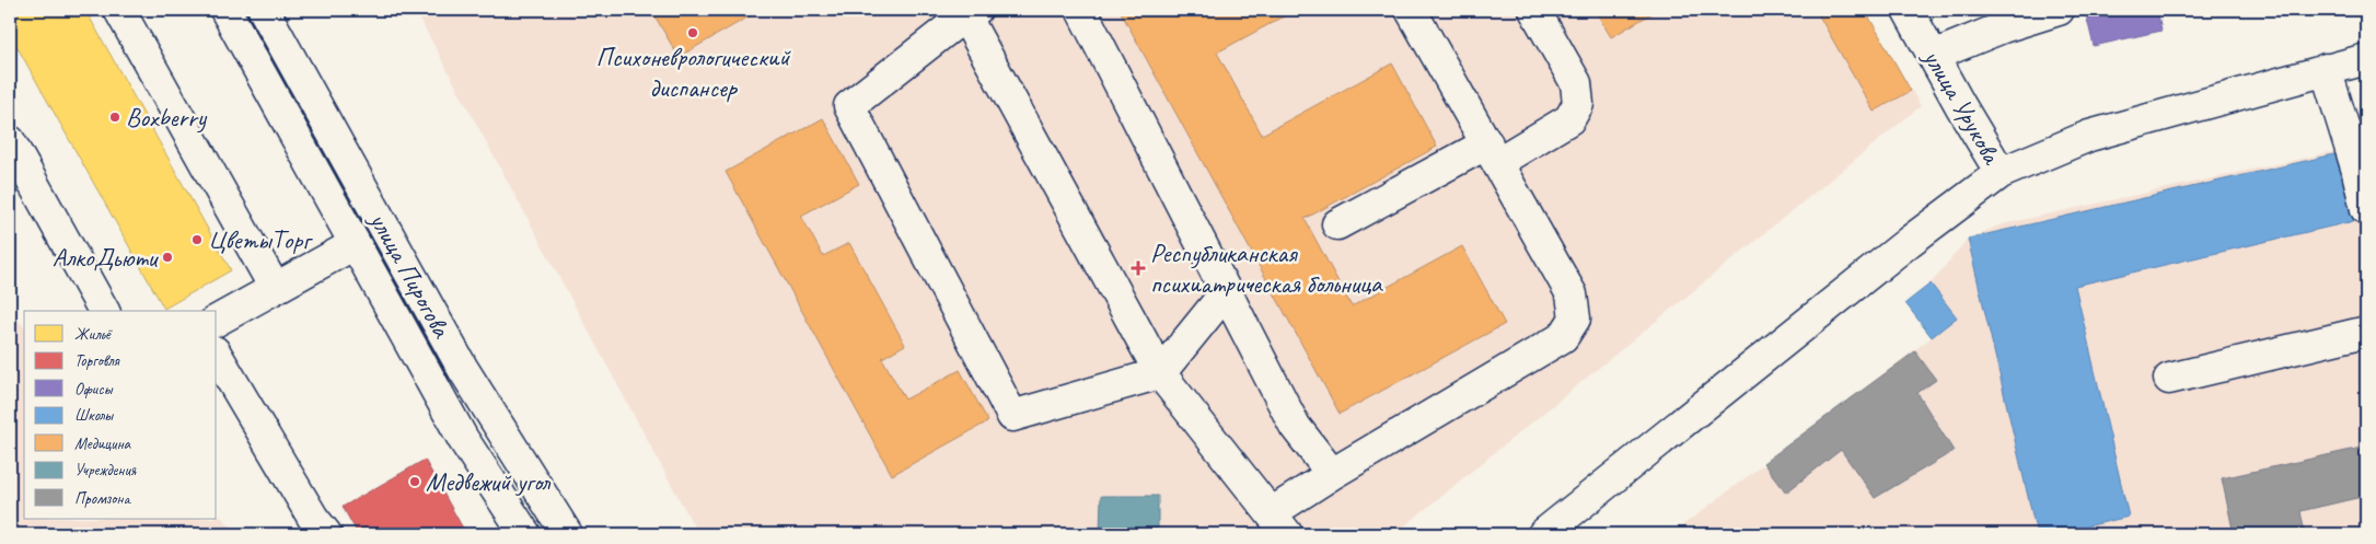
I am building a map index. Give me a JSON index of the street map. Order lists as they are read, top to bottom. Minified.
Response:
{"streets":{"main road":["улица Урукова","улица Пирогова"]},"places":{"other":["Психоневрологический диспансер","Boxberry","ЦветыТорг","АлкоДьюти","Медвежий угол"],"health":["Республиканская психиатрическая больница"]},"legend":["Жильё","Торговля","Офисы","Школы","Медицина","Учреждения","Промзона"]}
